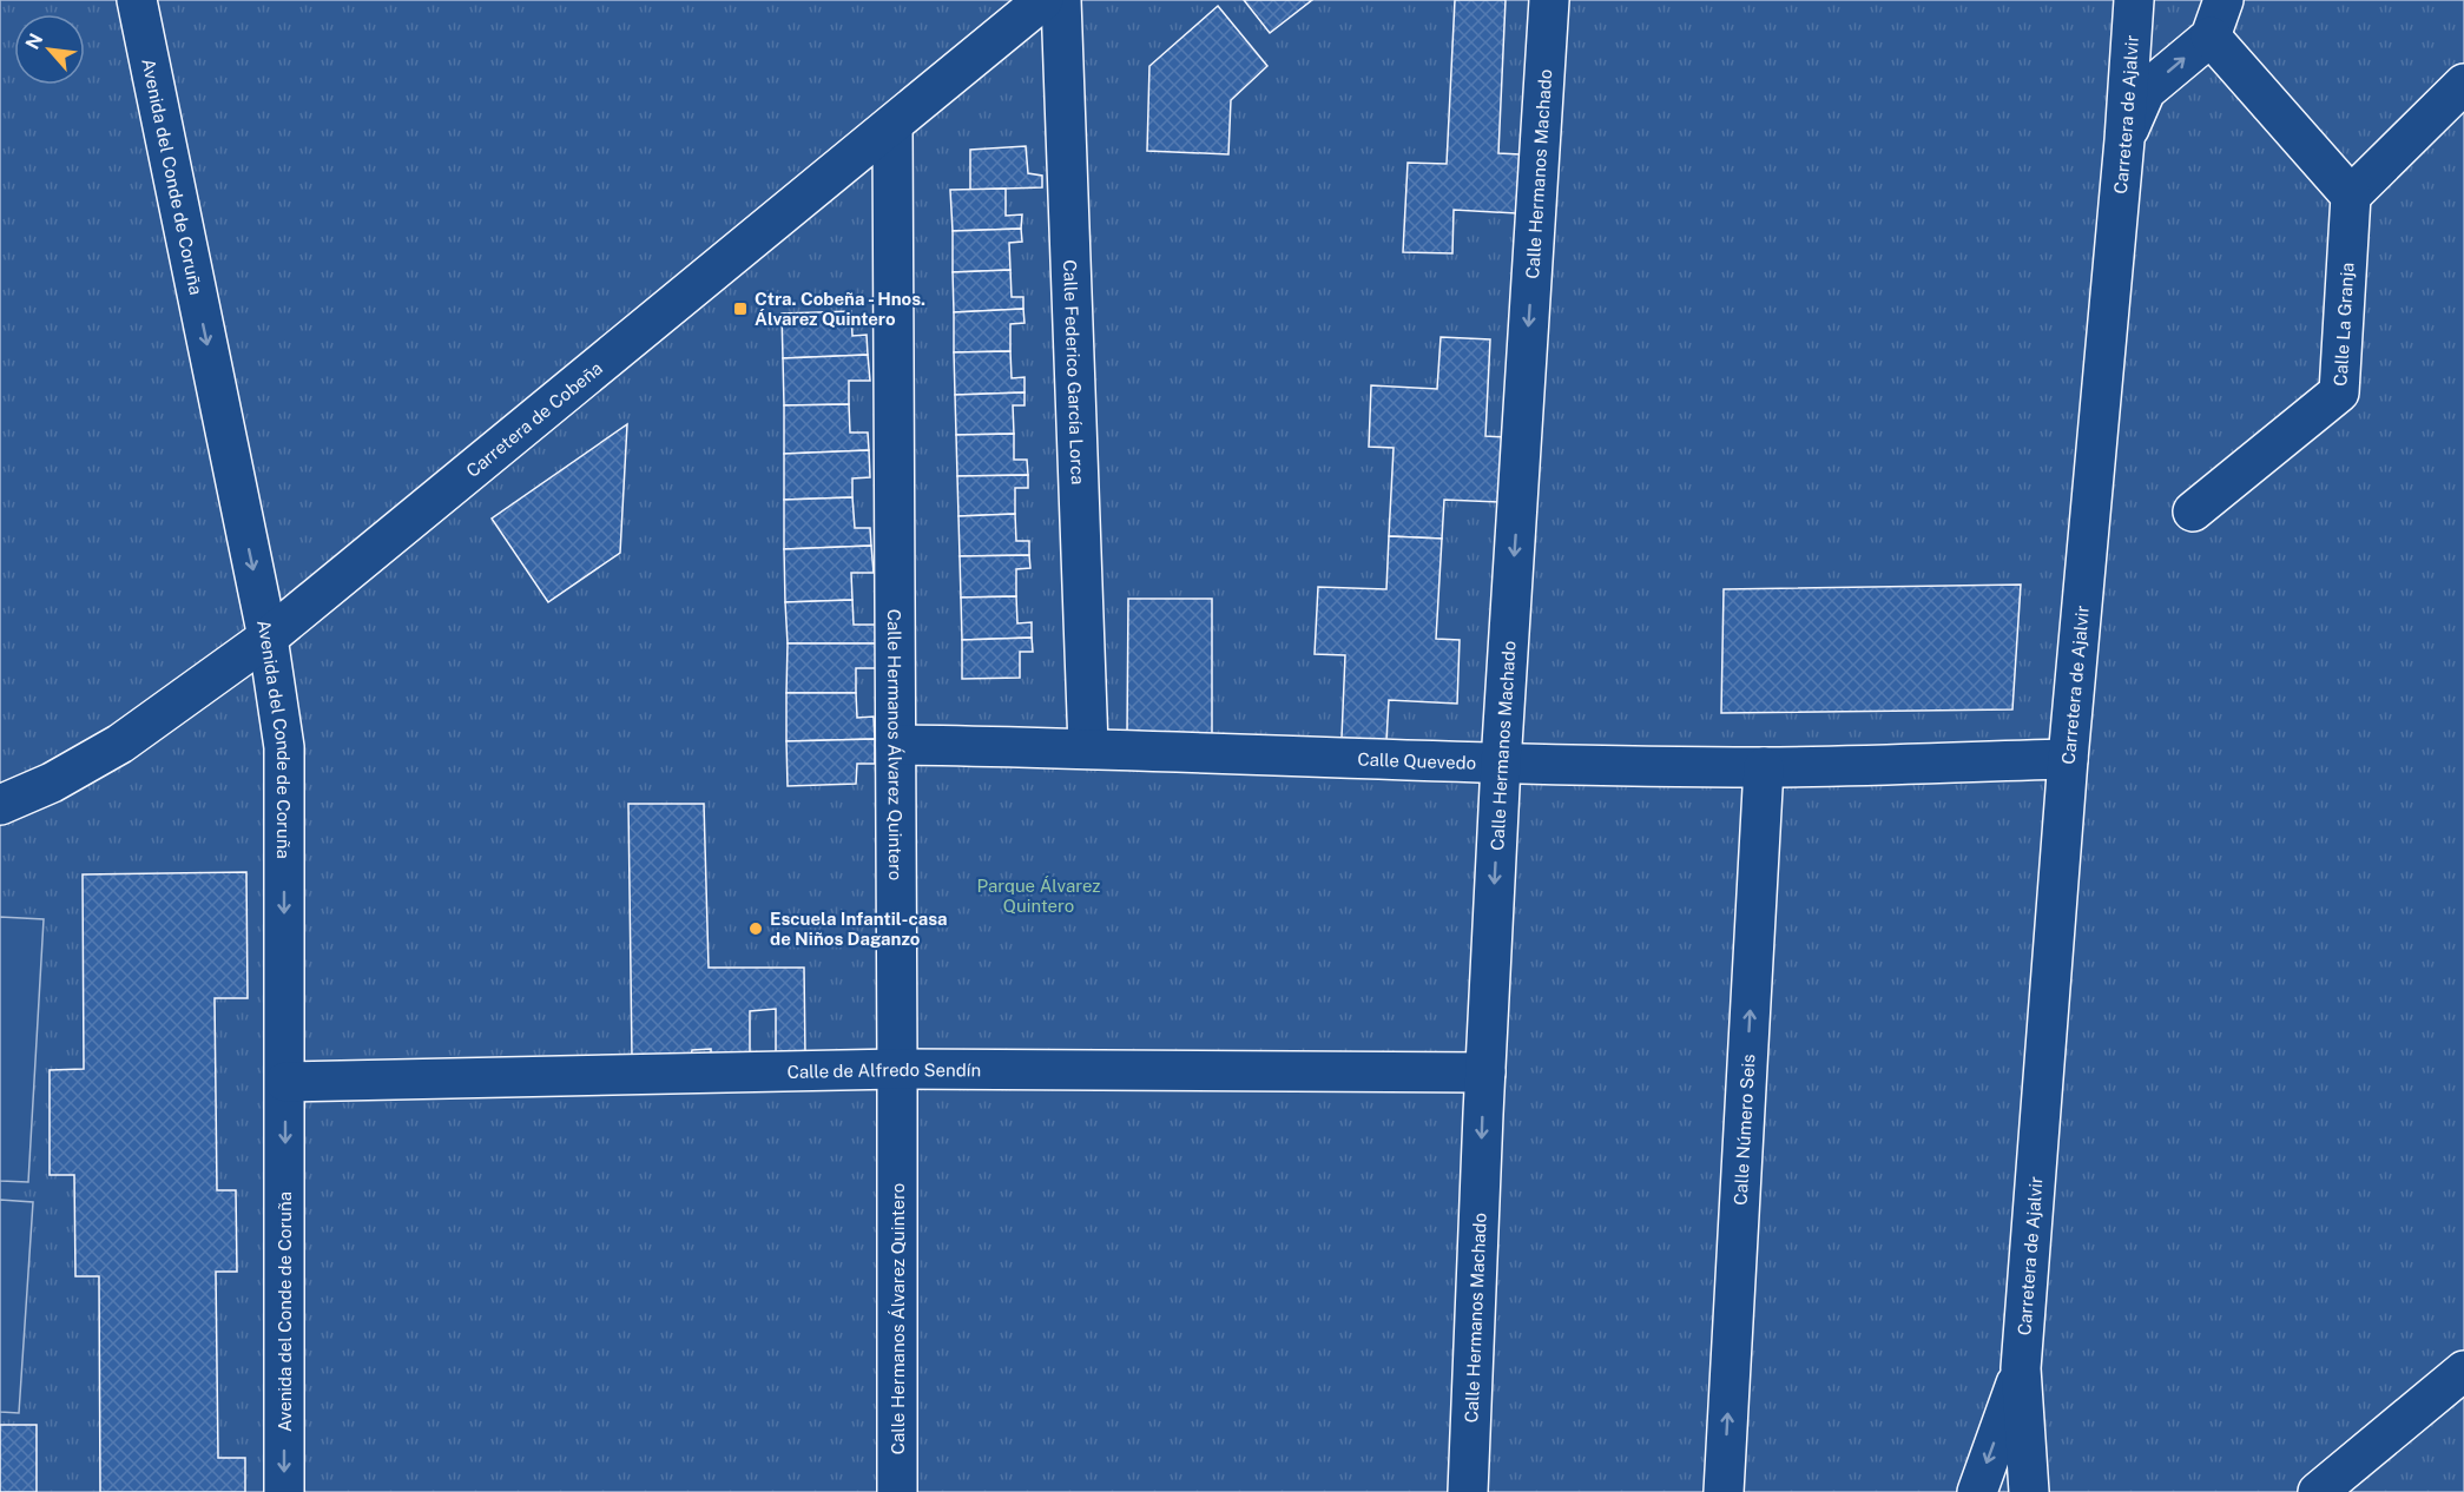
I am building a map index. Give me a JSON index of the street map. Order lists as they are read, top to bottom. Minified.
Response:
{"streets":{"street":["Carretera de Ajalvir","Calle Hermanos Machado","Avenida del Conde de Coruña","Calle La Granja","Calle Federico García Lorca","Carretera de Cobeña","Calle Hermanos Álvarez Quintero","Calle Quevedo","Calle de Alfredo Sendín","Calle Número Seis"]},"crossings":[["Carretera de Ajalvir","Calle Quevedo"],["Calle Hermanos Machado","Calle Quevedo"],["Calle Hermanos Machado","Calle de Alfredo Sendín"],["Avenida del Conde de Coruña","Carretera de Cobeña"],["Avenida del Conde de Coruña","Calle de Alfredo Sendín"],["Calle Federico García Lorca","Calle Quevedo"],["Carretera de Cobeña","Calle Hermanos Álvarez Quintero"],["Calle Hermanos Álvarez Quintero","Calle Quevedo"],["Calle Hermanos Álvarez Quintero","Calle de Alfredo Sendín"],["Calle Quevedo","Calle Número Seis"]],"one_way":["Calle Hermanos Machado","Avenida del Conde de Coruña","Calle Número Seis"],"parks":["Parque Álvarez Quintero"],"places":{"transit":["Ctra. Cobeña - Hnos. Álvarez Quintero"],"other":["Escuela Infantil-casa de Niños Daganzo"]},"north":"top left"}
